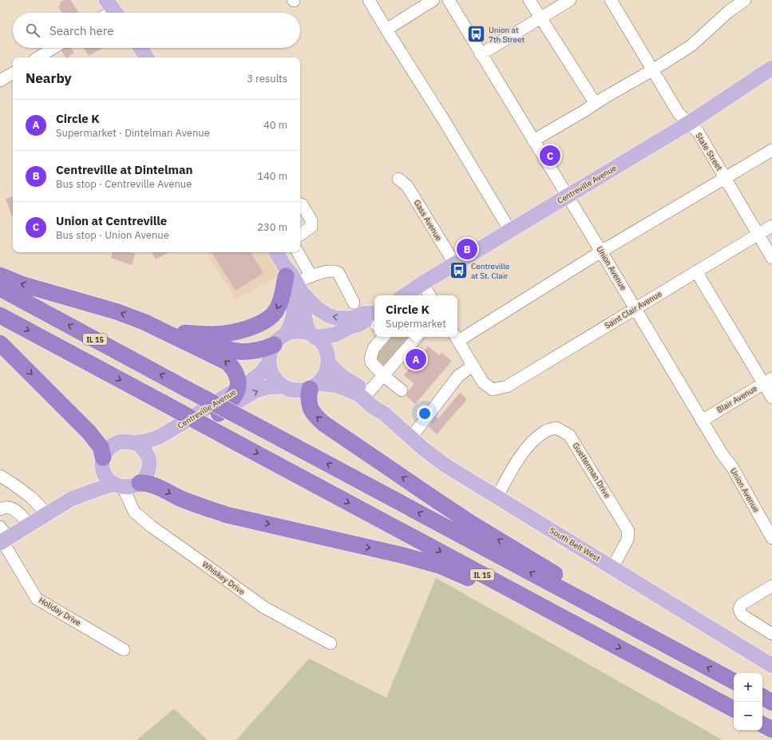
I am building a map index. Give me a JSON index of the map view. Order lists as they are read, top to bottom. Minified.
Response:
{"streets":{"highway":["IL 15"],"main road":["Centreville Avenue","South Belt West"],"street":["State Street","Gass Avenue","Union Avenue","Saint Clair Avenue","Blair Avenue","Guetterman Drive","Whiskey Drive","Holiday Drive"]},"crossings":[["State Street","Centreville Avenue"],["State Street","Saint Clair Avenue"],["Centreville Avenue","Gass Avenue"],["Centreville Avenue","Union Avenue"],["Centreville Avenue","South Belt West"],["Centreville Avenue","Whiskey Drive"],["Centreville Avenue","Holiday Drive"],["Union Avenue","Saint Clair Avenue"],["Union Avenue","Blair Avenue"],["Guetterman Drive","South Belt West"]],"places":{"bus stop":["Union at 7th Street","Centreville at St. Clair"]},"page":{"search":"Search here","heading":["Nearby","3 results"],"list":[{"mark":"A","name":"Circle K","note":"Supermarket · Dintelman Avenue","value":"40 m"},{"mark":"B","name":"Centreville at Dintelman","note":"Bus stop · Centreville Avenue","value":"140 m"},{"mark":"C","name":"Union at Centreville","note":"Bus stop · Union Avenue","value":"230 m"}],"pins":["C","B","A"],"popup":["Circle K","Supermarket"],"map_buttons":["+","−"]}}
